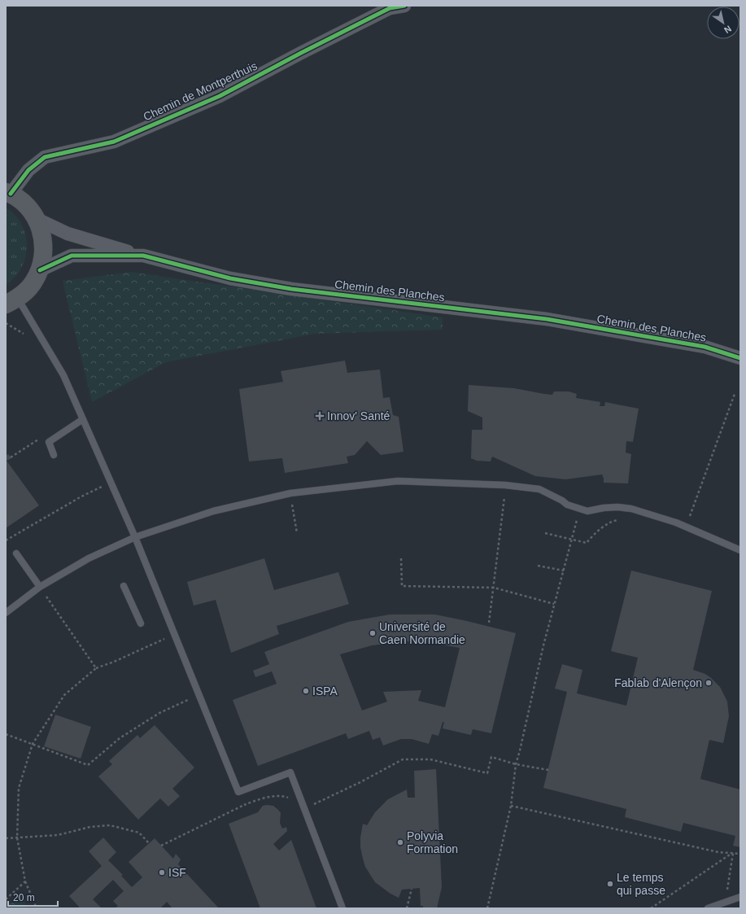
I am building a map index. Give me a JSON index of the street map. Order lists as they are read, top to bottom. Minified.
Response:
{"streets":{"street":["Chemin de Montperthuis","Chemin des Planches"]},"places":{"health":["Innov' Santé"],"other":["Université de Caen Normandie","Fablab d'Alençon","ISPA","Polyvia Formation","ISF","Le temps qui passe"]},"scale_bar":"20 m","north":"bottom right"}
